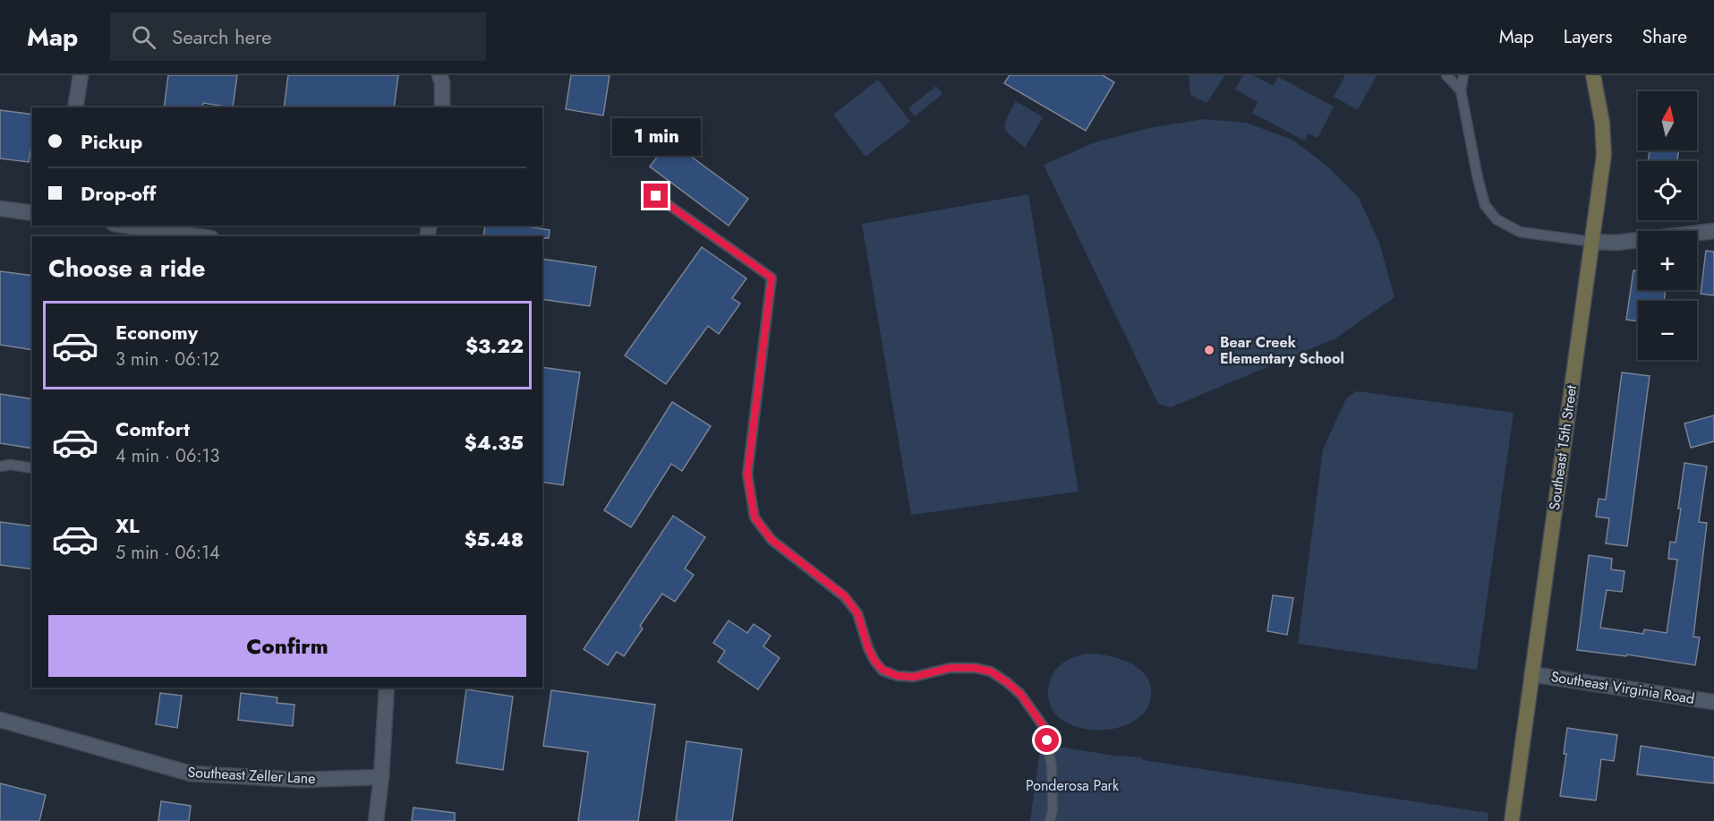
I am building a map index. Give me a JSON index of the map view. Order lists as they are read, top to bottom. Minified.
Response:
{"streets":{"main road":["Southeast 15th Street"],"street":["Southeast Virginia Road","Southeast Zeller Lane"]},"crossings":[["Southeast 15th Street","Southeast Virginia Road"]],"parks":["Ponderosa Park"],"places":["Bear Creek Elementary School"],"north":"top","page":{"header":"Map","search":"Search here","nav":["Map","Layers","Share"],"map_buttons":["+","−"],"banner":["Pickup","Drop-off"],"bubble":"1 min","heading":"Choose a ride","list":[{"name":"Economy","note":"3 min · 06:12","value":"$3.22"},{"name":"Comfort","note":"4 min · 06:13","value":"$4.35"},{"name":"XL","note":"5 min · 06:14","value":"$5.48"}],"buttons":"Confirm"}}
